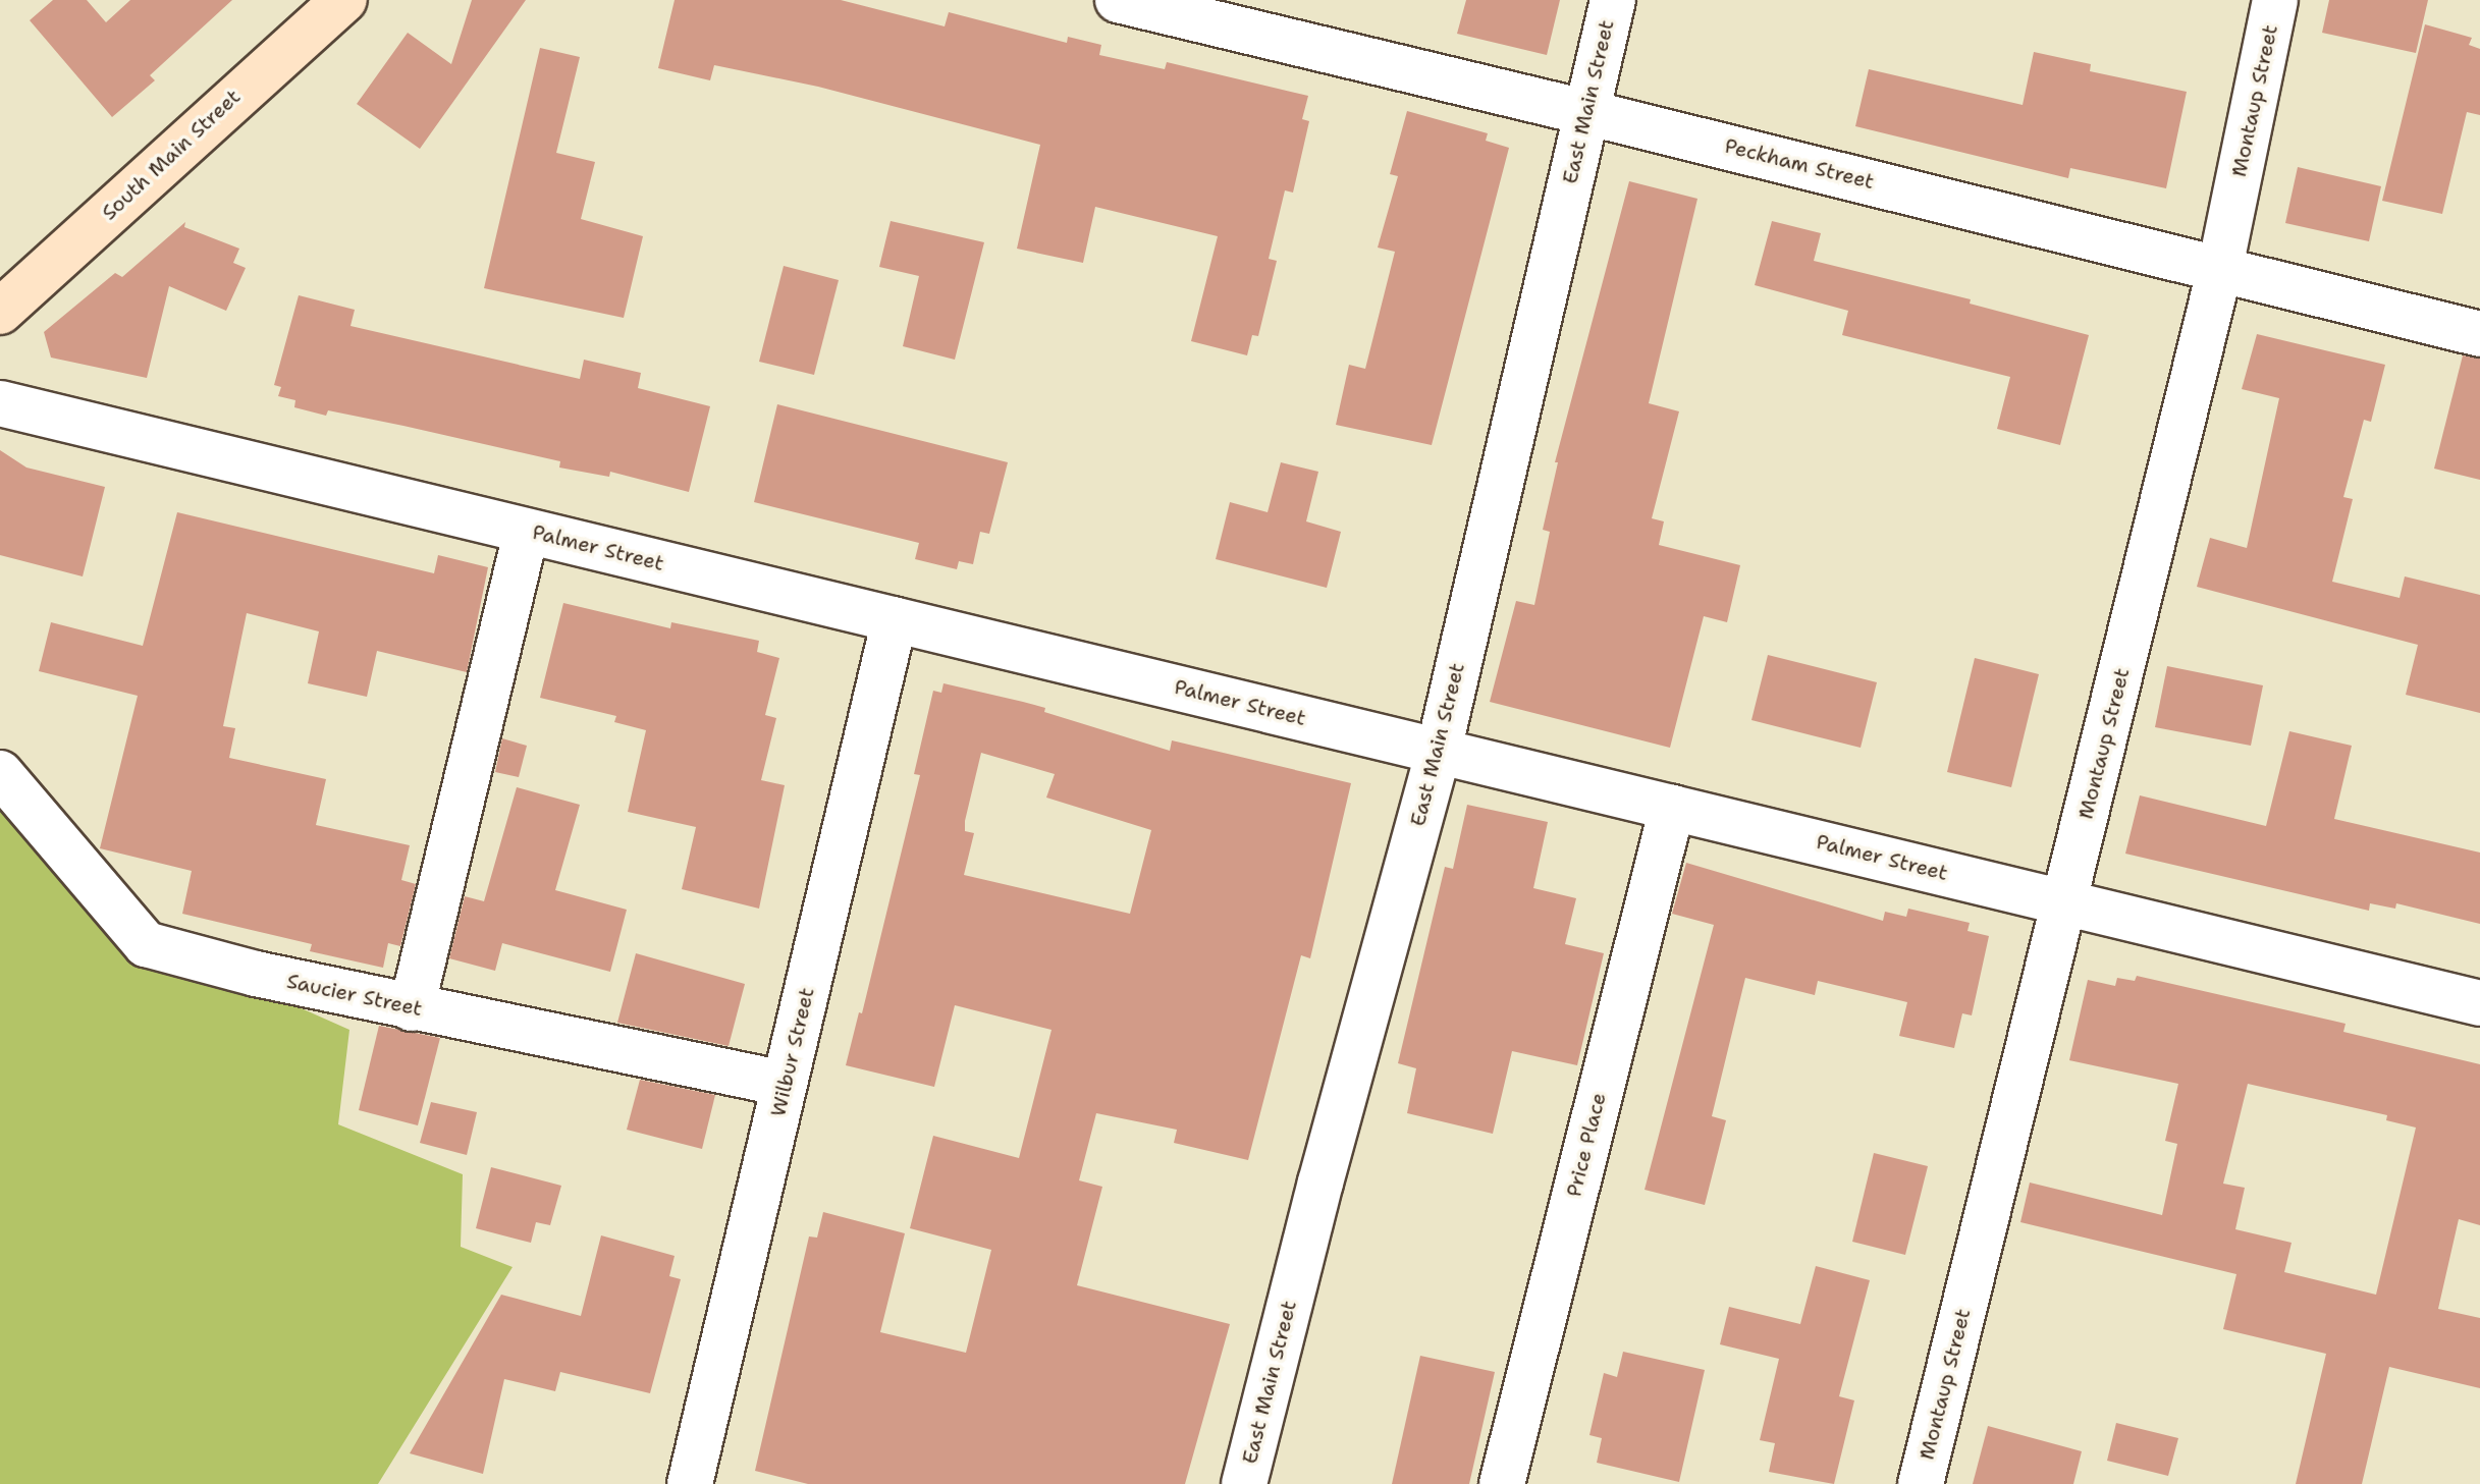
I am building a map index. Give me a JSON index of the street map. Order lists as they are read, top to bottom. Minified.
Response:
{"streets":{"main road":["South Main Street"],"street":["Montaup Street","East Main Street","Peckham Street","Palmer Street","Saucier Street","Wilbur Street","Price Place"]},"crossings":[["Montaup Street","Peckham Street"],["Montaup Street","Palmer Street"],["East Main Street","Peckham Street"],["East Main Street","Palmer Street"],["Palmer Street","Wilbur Street"],["Palmer Street","Price Place"],["Saucier Street","Wilbur Street"]]}
